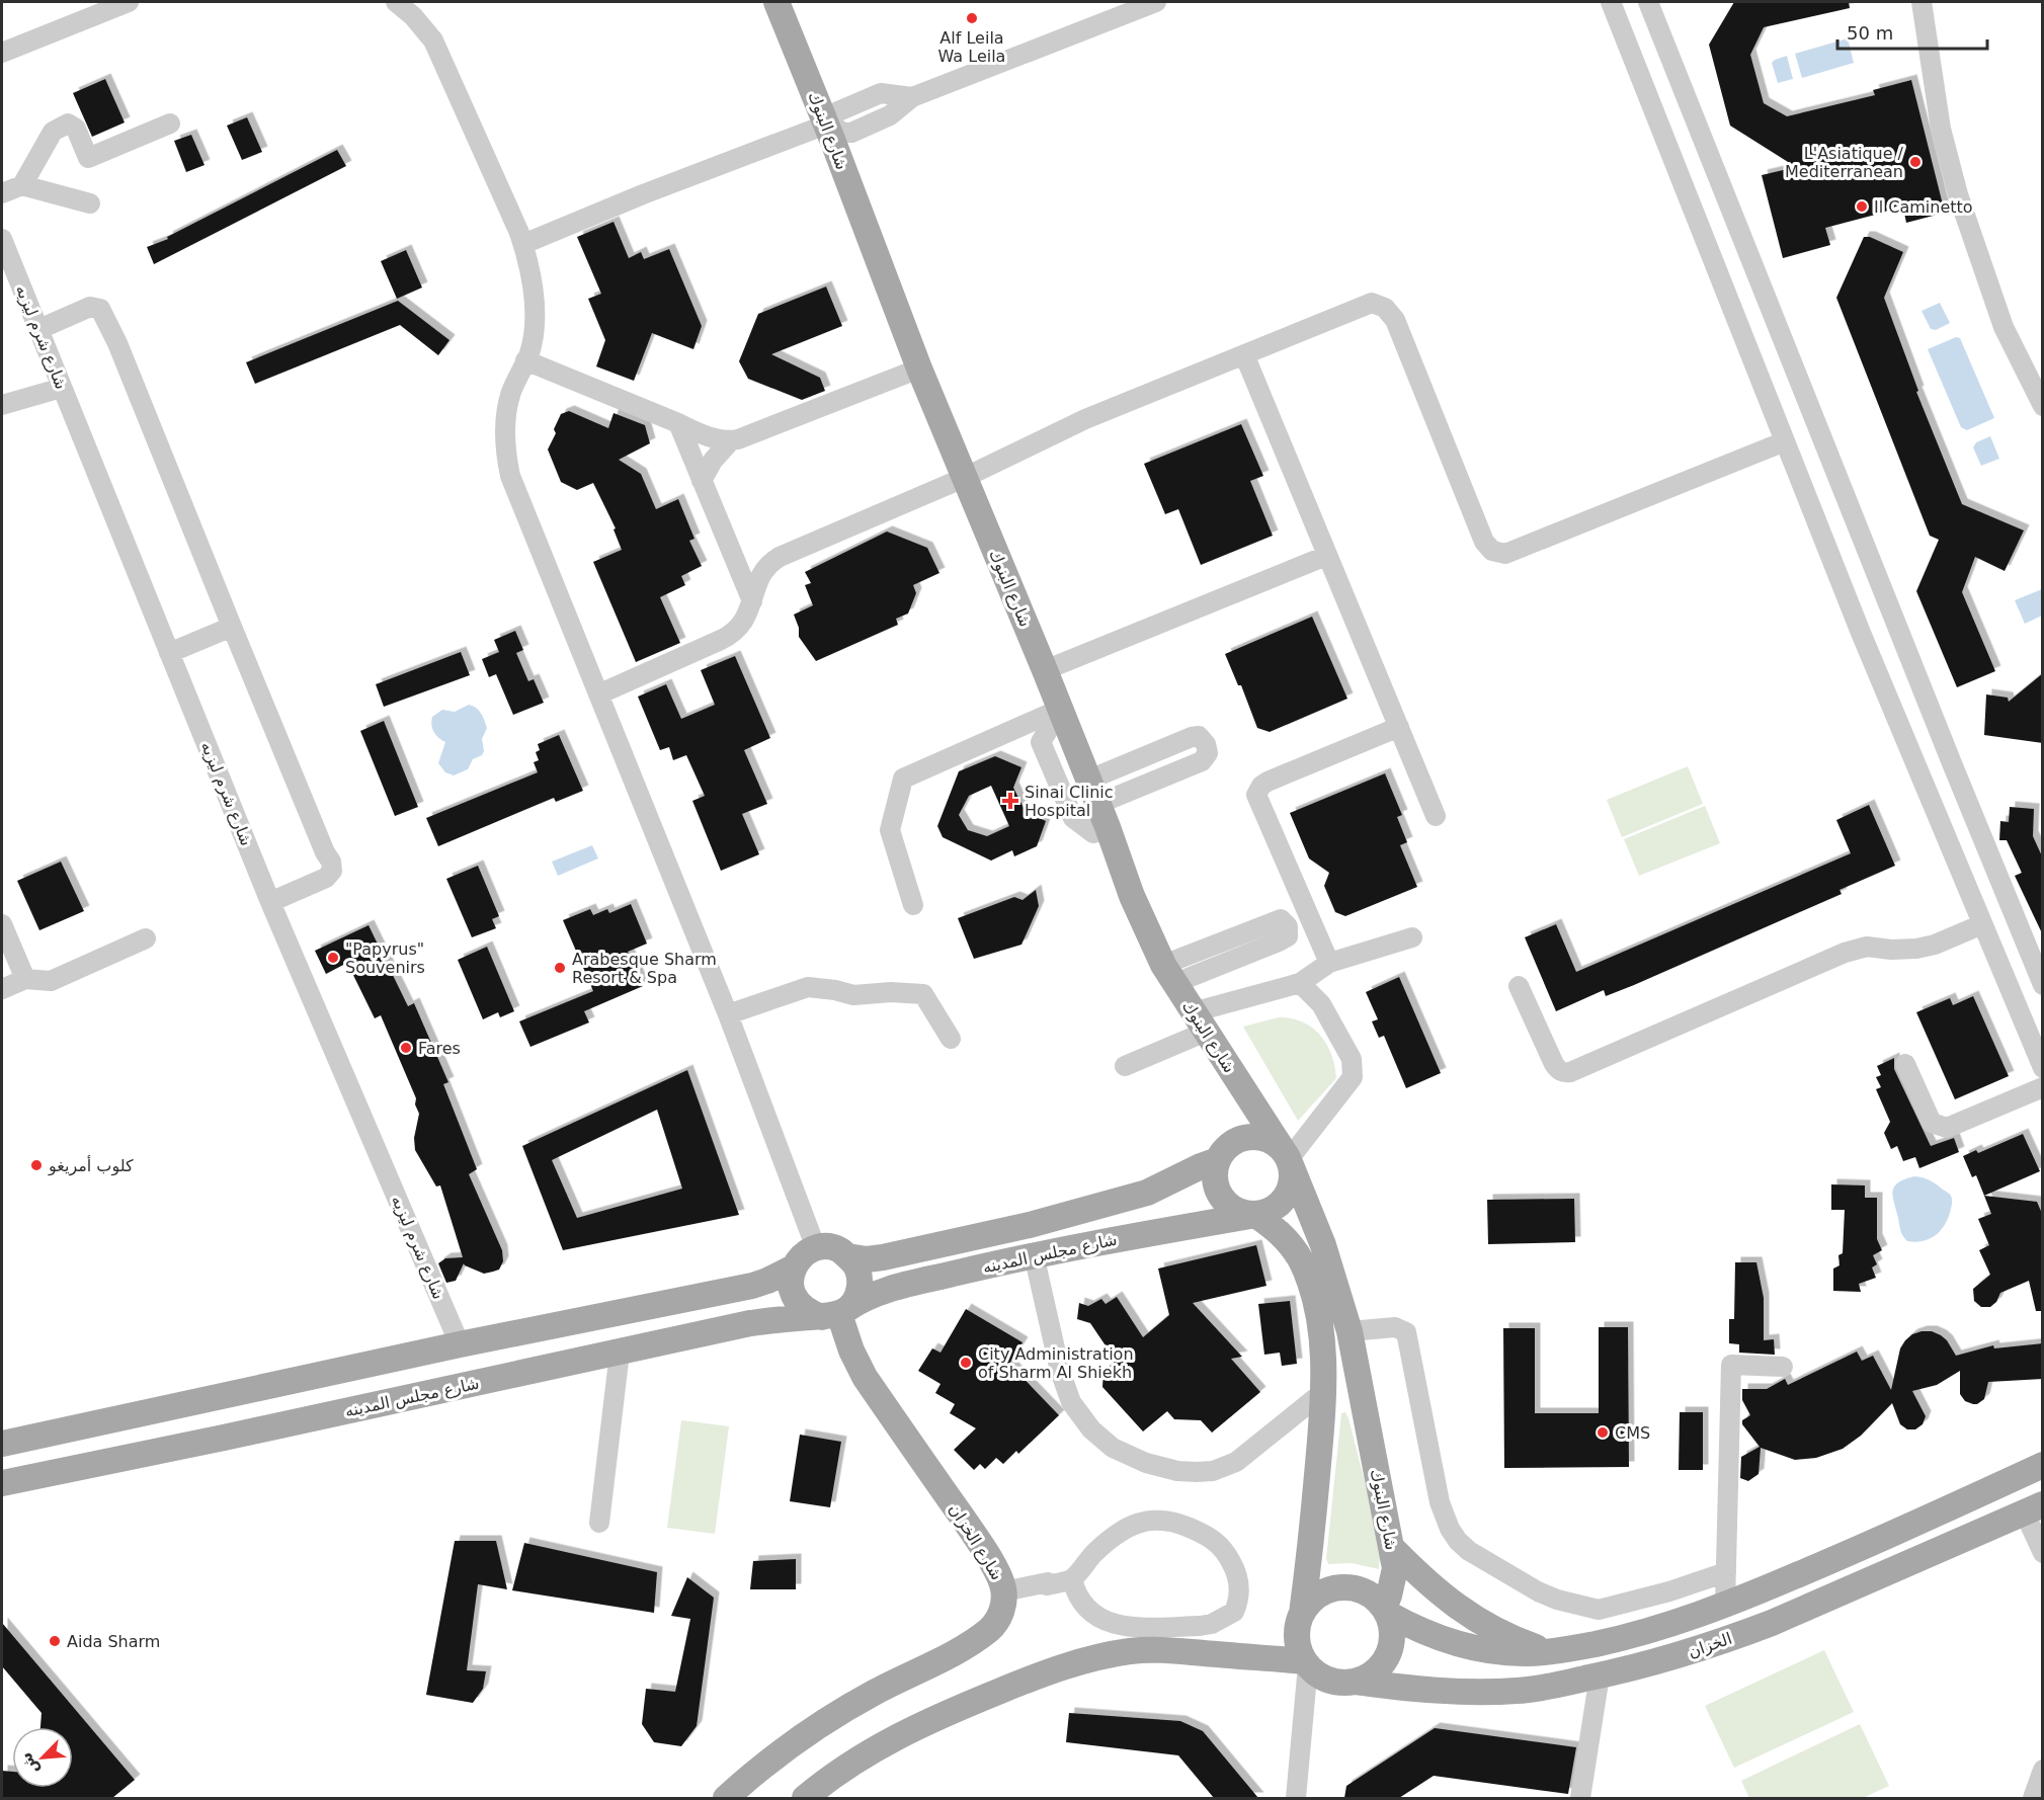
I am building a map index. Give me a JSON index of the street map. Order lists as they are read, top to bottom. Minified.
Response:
{"streets":{"main road":["شارع البنوك","شارع مجلس المدينه","شارع الخزان","الخزان"],"street":["شارع شرم ليزيه"]},"crossings":[["شارع البنوك","شارع مجلس المدينه"],["شارع البنوك","الخزان"],["شارع مجلس المدينه","شارع الخزان"]],"places":{"other":["Alf Leila Wa Leila","L'Asiatique / Mediterranean","Il Caminetto","\"Papyrus\" Souvenirs","Arabesque Sharm Resort & Spa","Fares","كلوب أمريغو","City Administration of Sharm Al Shiekh","CMS","Aida Sharm"],"health":["Sinai Clinic Hospital"]},"scale_bar":"50 m","north":"bottom left"}
